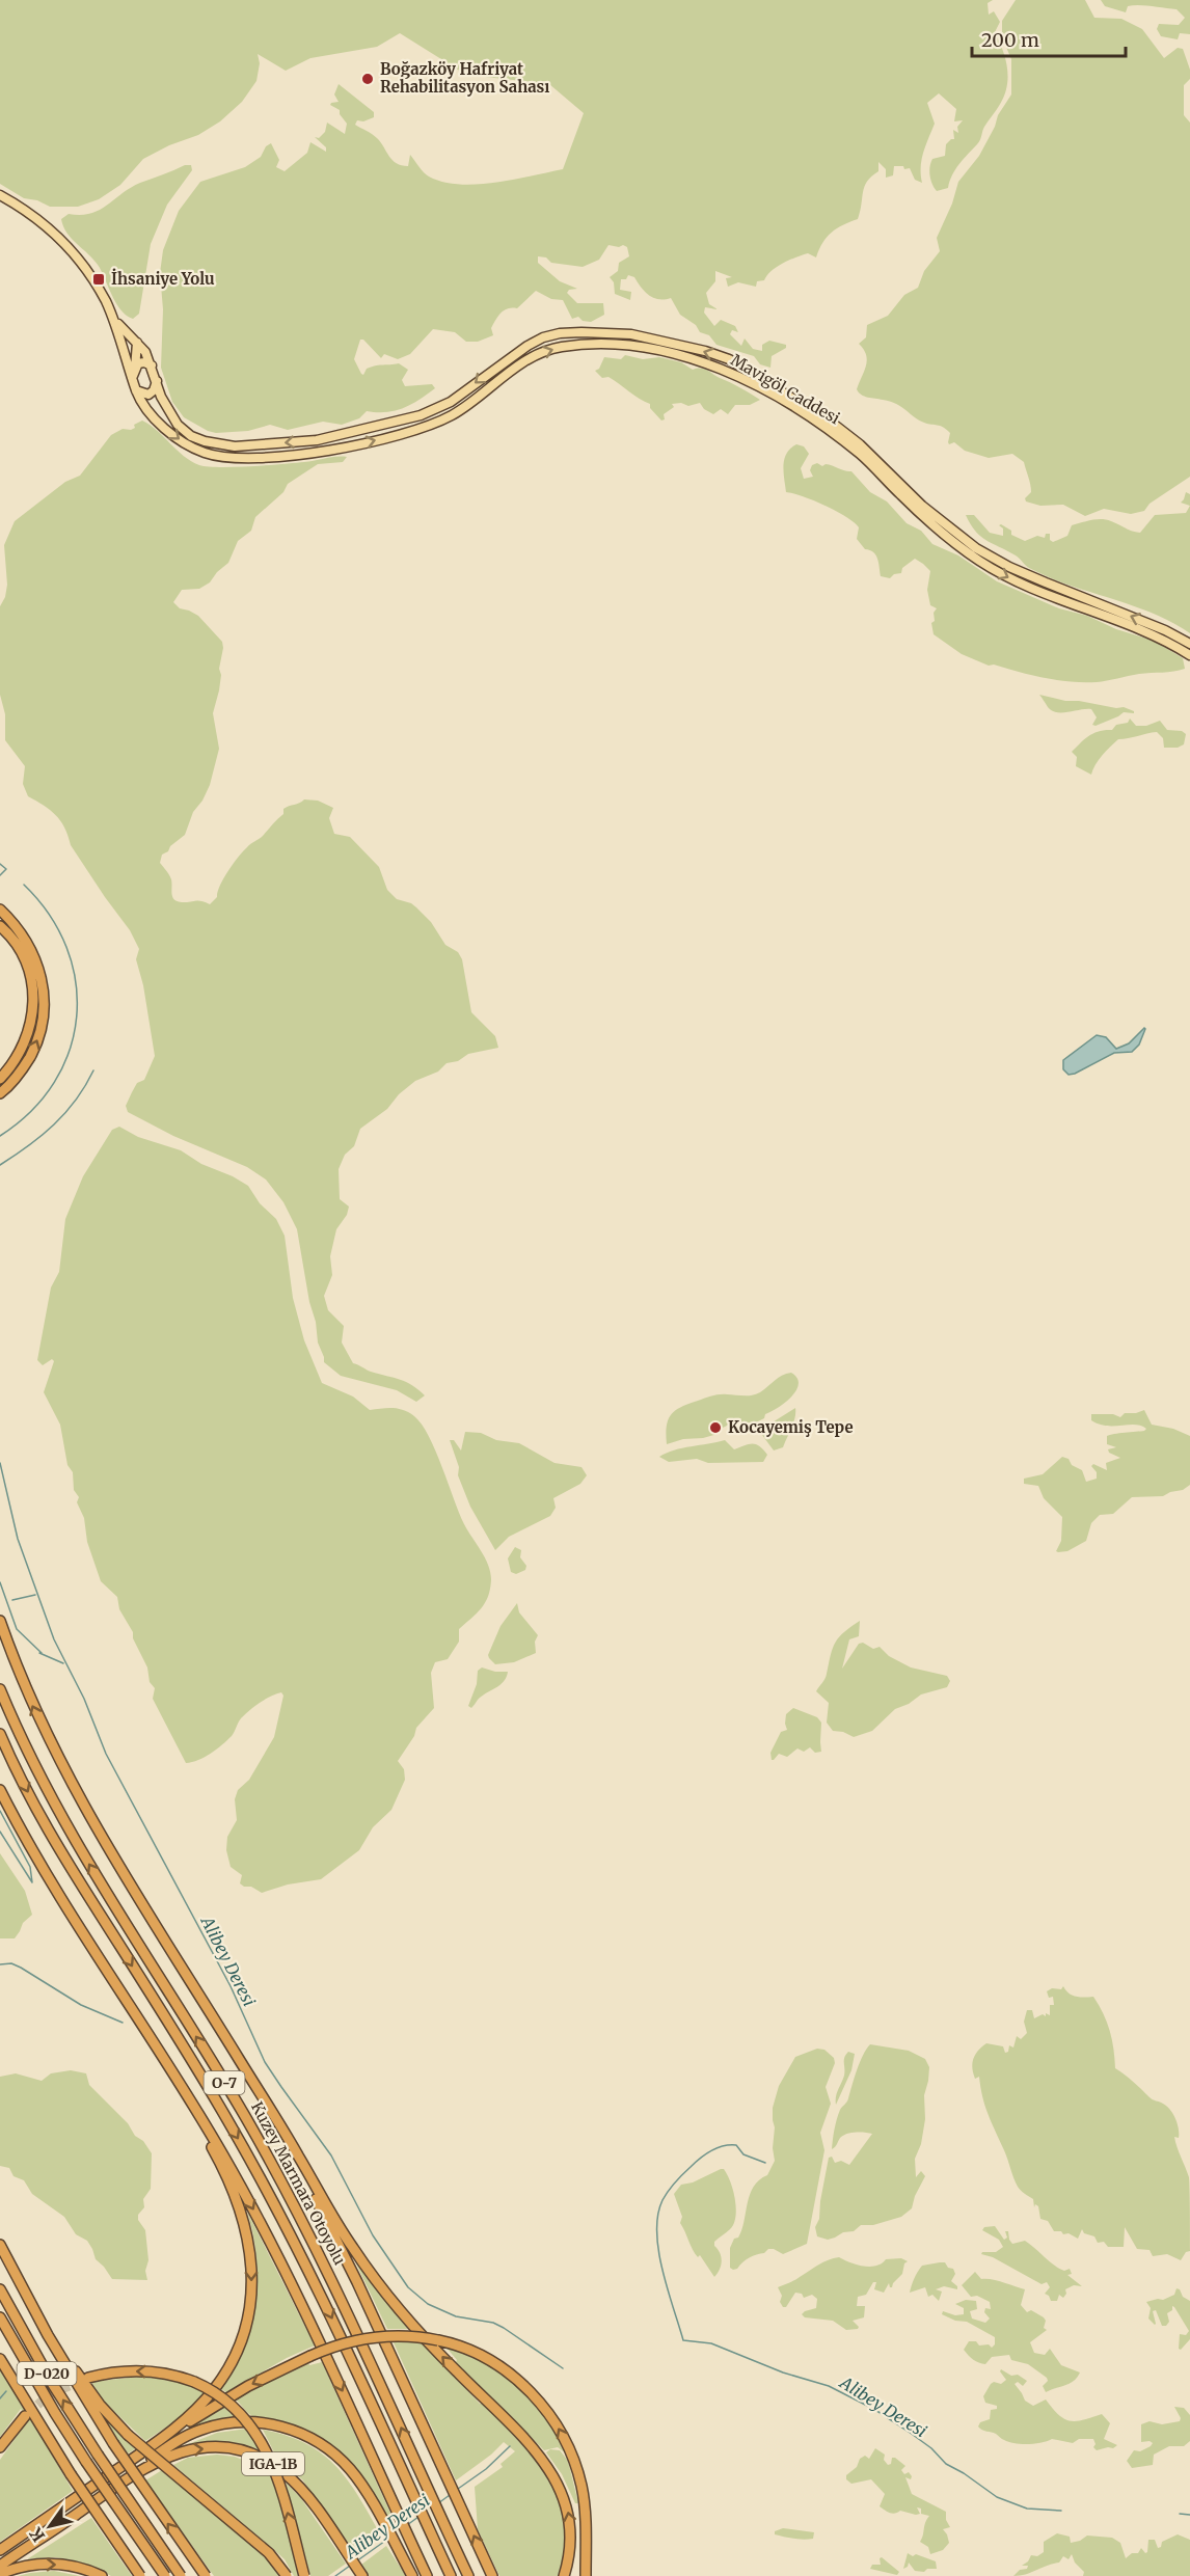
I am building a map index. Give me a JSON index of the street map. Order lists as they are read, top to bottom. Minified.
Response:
{"streets":{"highway":["O-7","Kuzey Marmara Otoyolu","D-020","IGA-1B"],"main road":["Mavigöl Caddesi"]},"water":["Alibey Deresi"],"places":{"other":["Boğazköy Hafriyat Rehabilitasyon Sahası","Kocayemiş Tepe"],"transit":["İhsaniye Yolu"]},"scale_bar":"200 m","north":"bottom left"}
